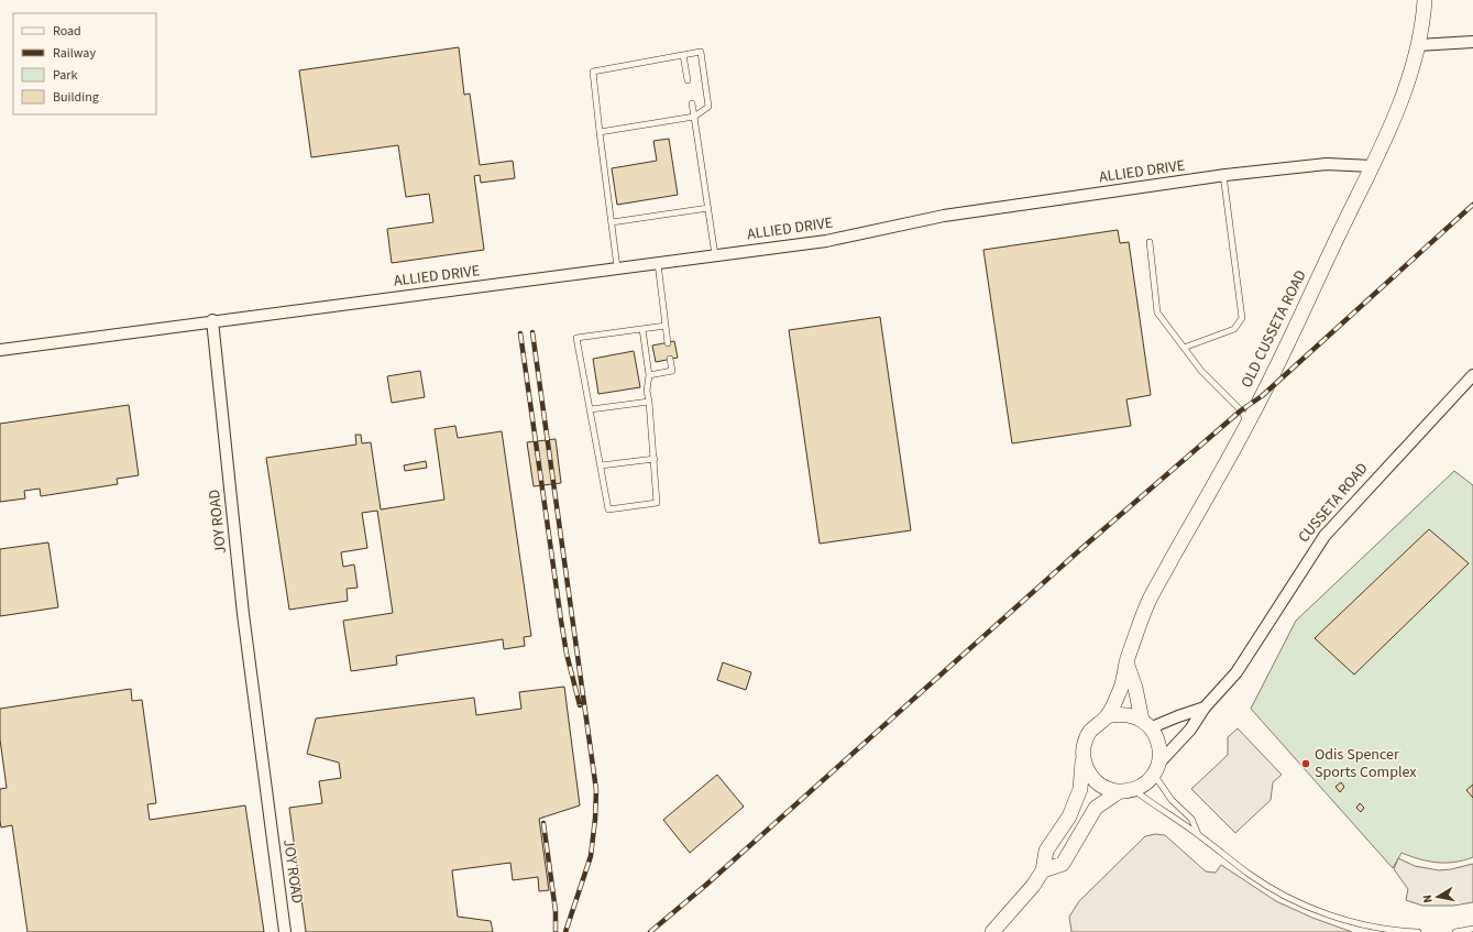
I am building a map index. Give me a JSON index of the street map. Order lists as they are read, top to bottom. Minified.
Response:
{"streets":{"street":["ALLIED DRIVE","OLD CUSSETA ROAD","CUSSETA ROAD","JOY ROAD"]},"crossings":[["ALLIED DRIVE","OLD CUSSETA ROAD"],["ALLIED DRIVE","JOY ROAD"],["OLD CUSSETA ROAD","CUSSETA ROAD"]],"places":["Odis Spencer Sports Complex"],"legend":["Road","Railway","Park","Building"],"north":"left"}
